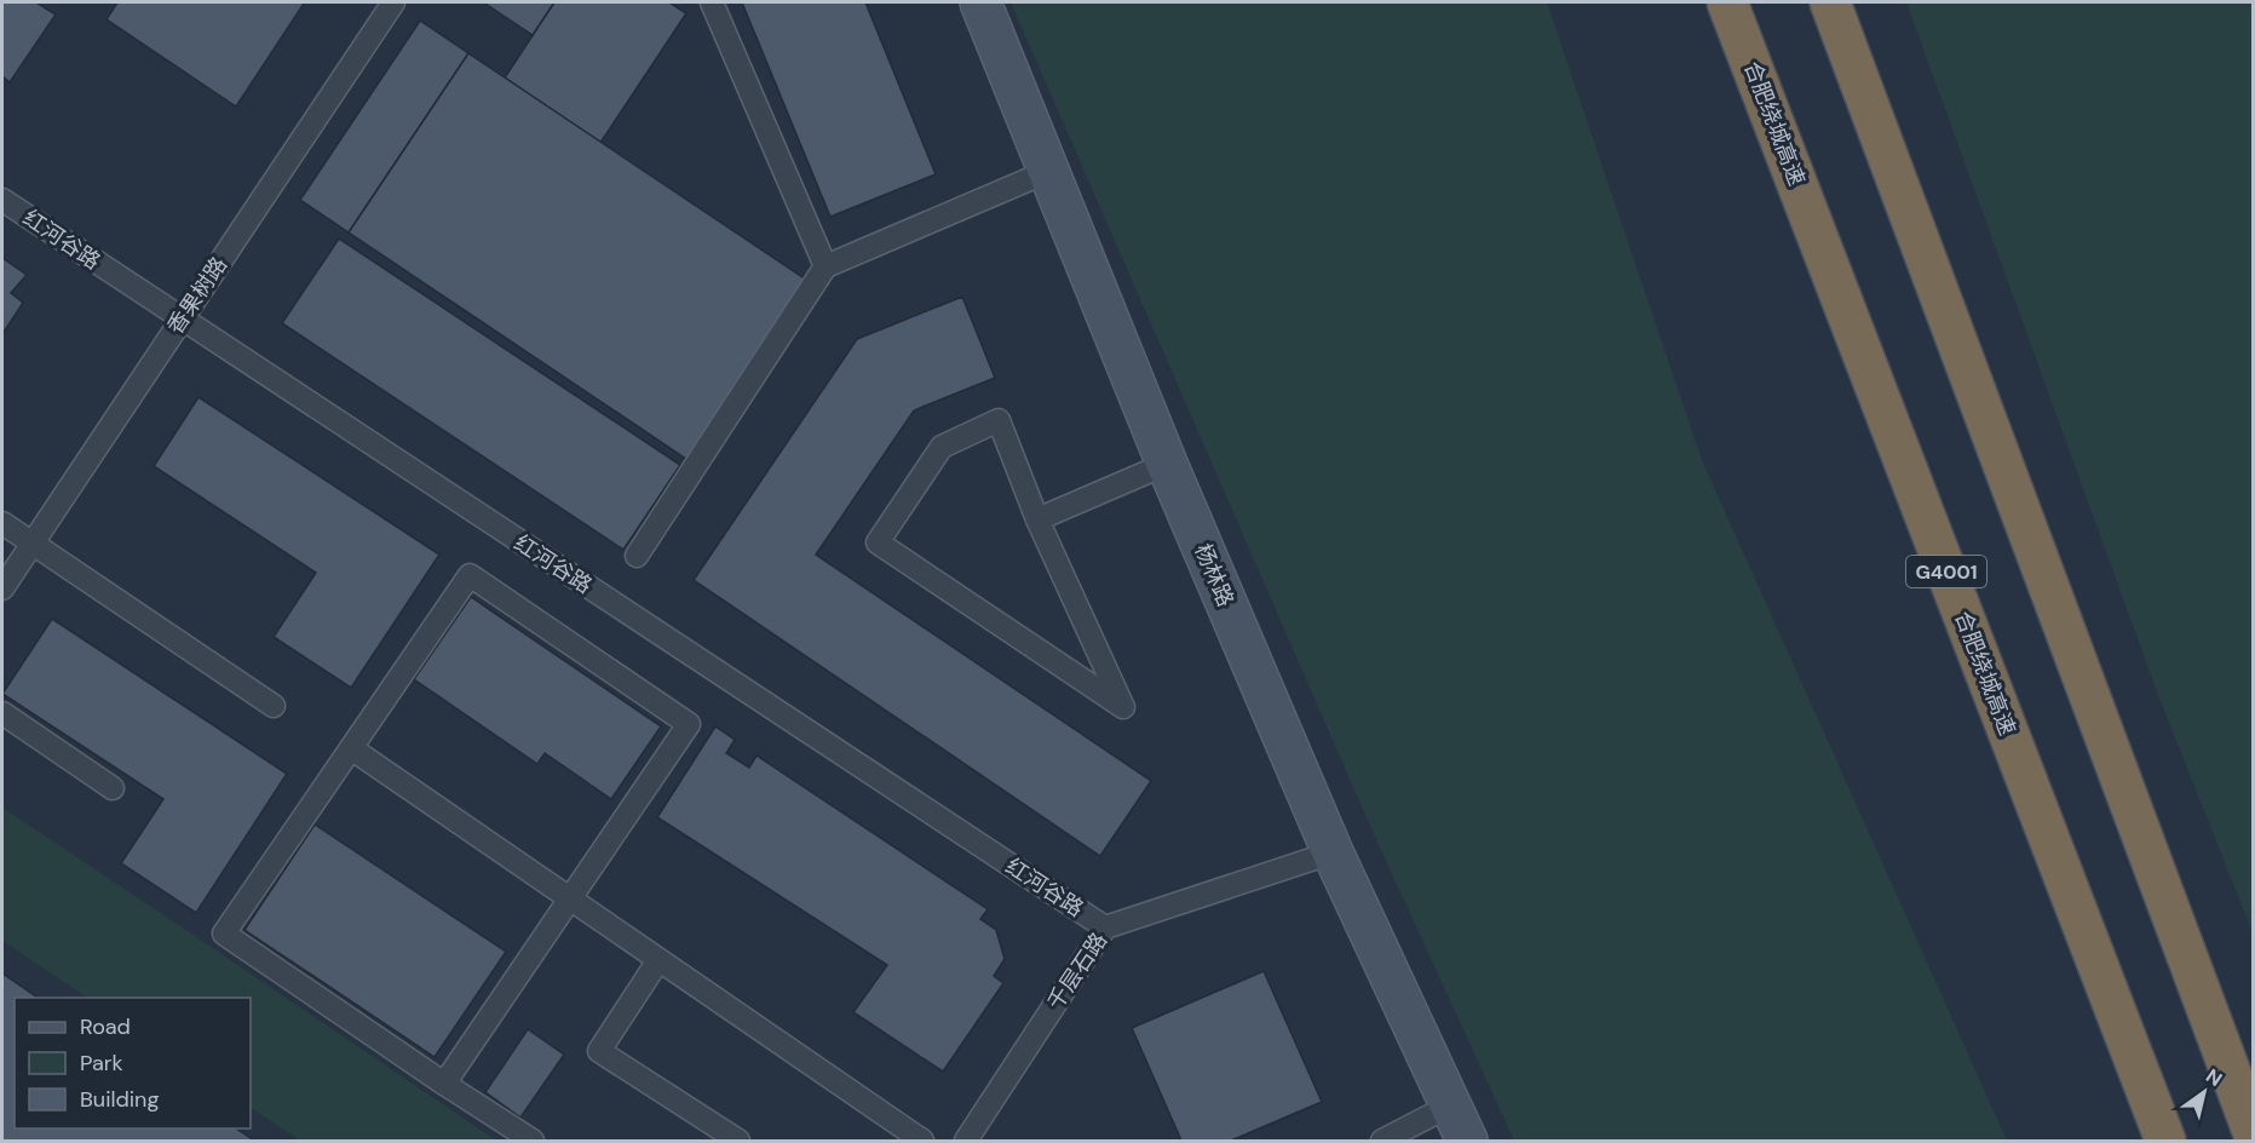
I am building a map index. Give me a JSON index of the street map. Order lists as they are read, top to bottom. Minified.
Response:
{"streets":{"highway":["合肥绕城高速","G4001"],"street":["杨林路"],"lane":["红河谷路","香果树路","千层石路"]},"crossings":[["红河谷路","香果树路"],["红河谷路","千层石路"],["杨林路","千层石路"]],"legend":["Road","Park","Building"],"north":"top right"}
